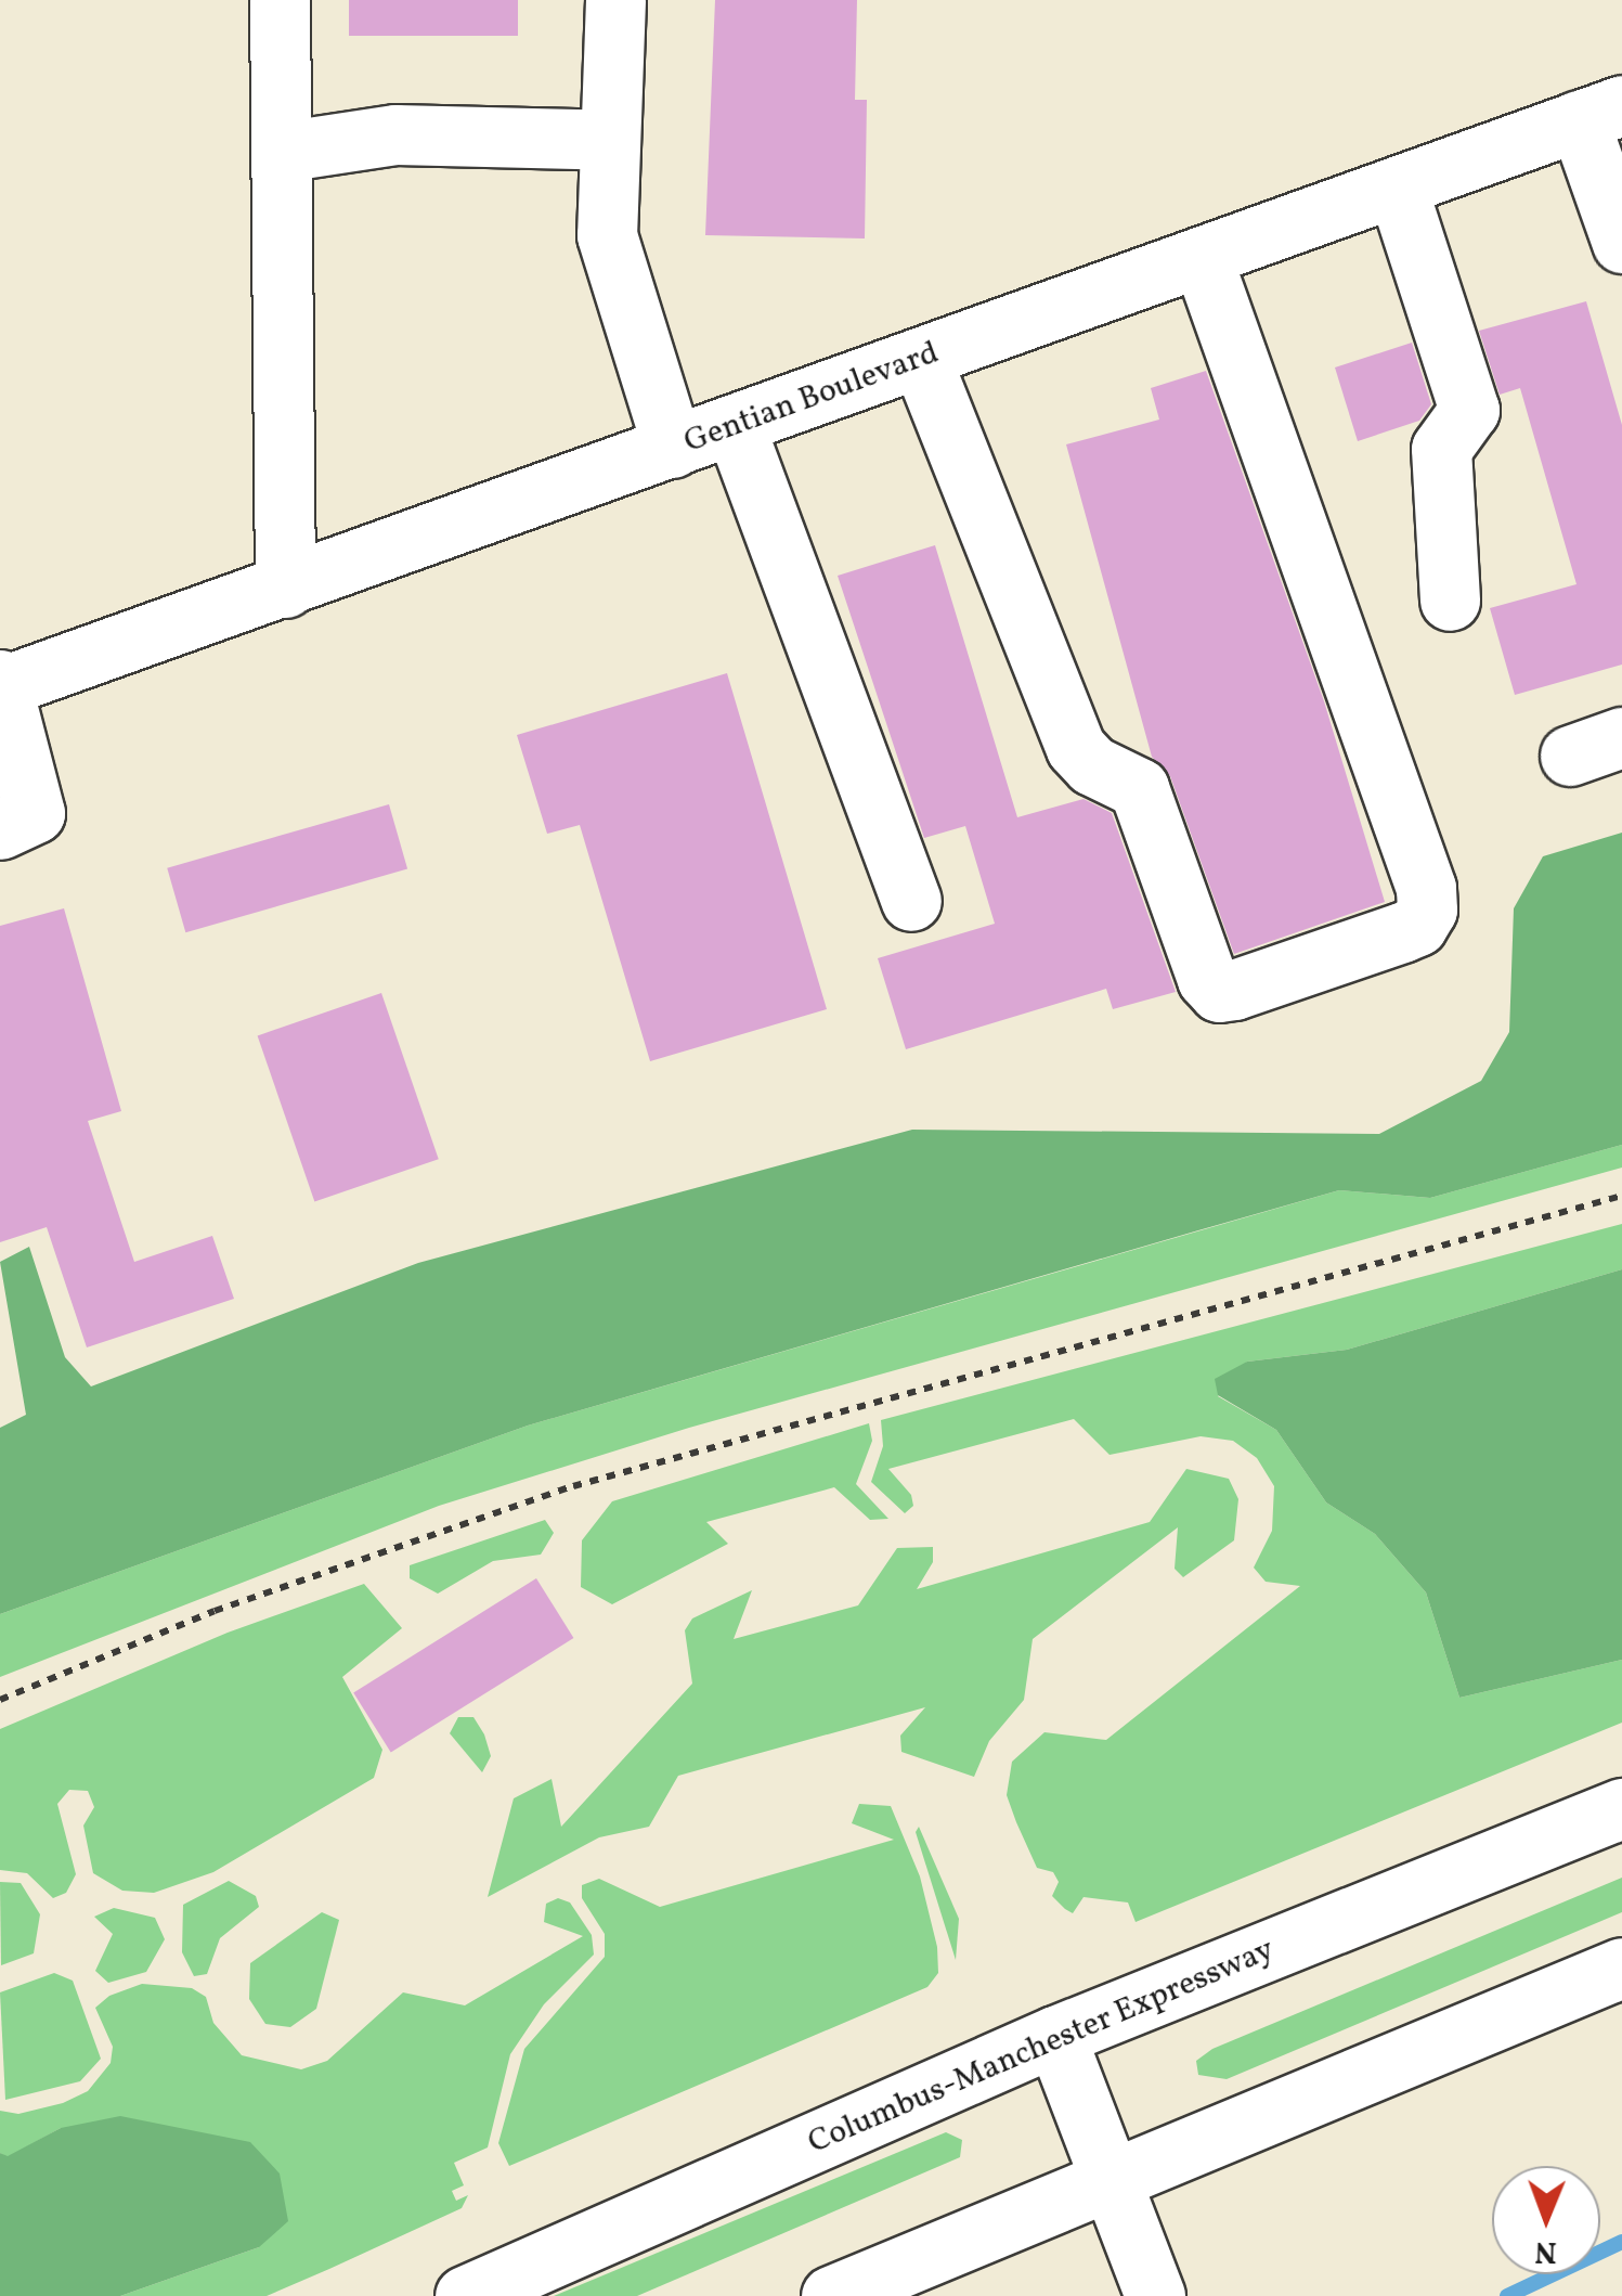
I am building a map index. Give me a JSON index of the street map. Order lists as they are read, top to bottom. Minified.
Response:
{"streets":{"main road":["Gentian Boulevard","Columbus-Manchester Expressway"]},"north":"bottom"}
